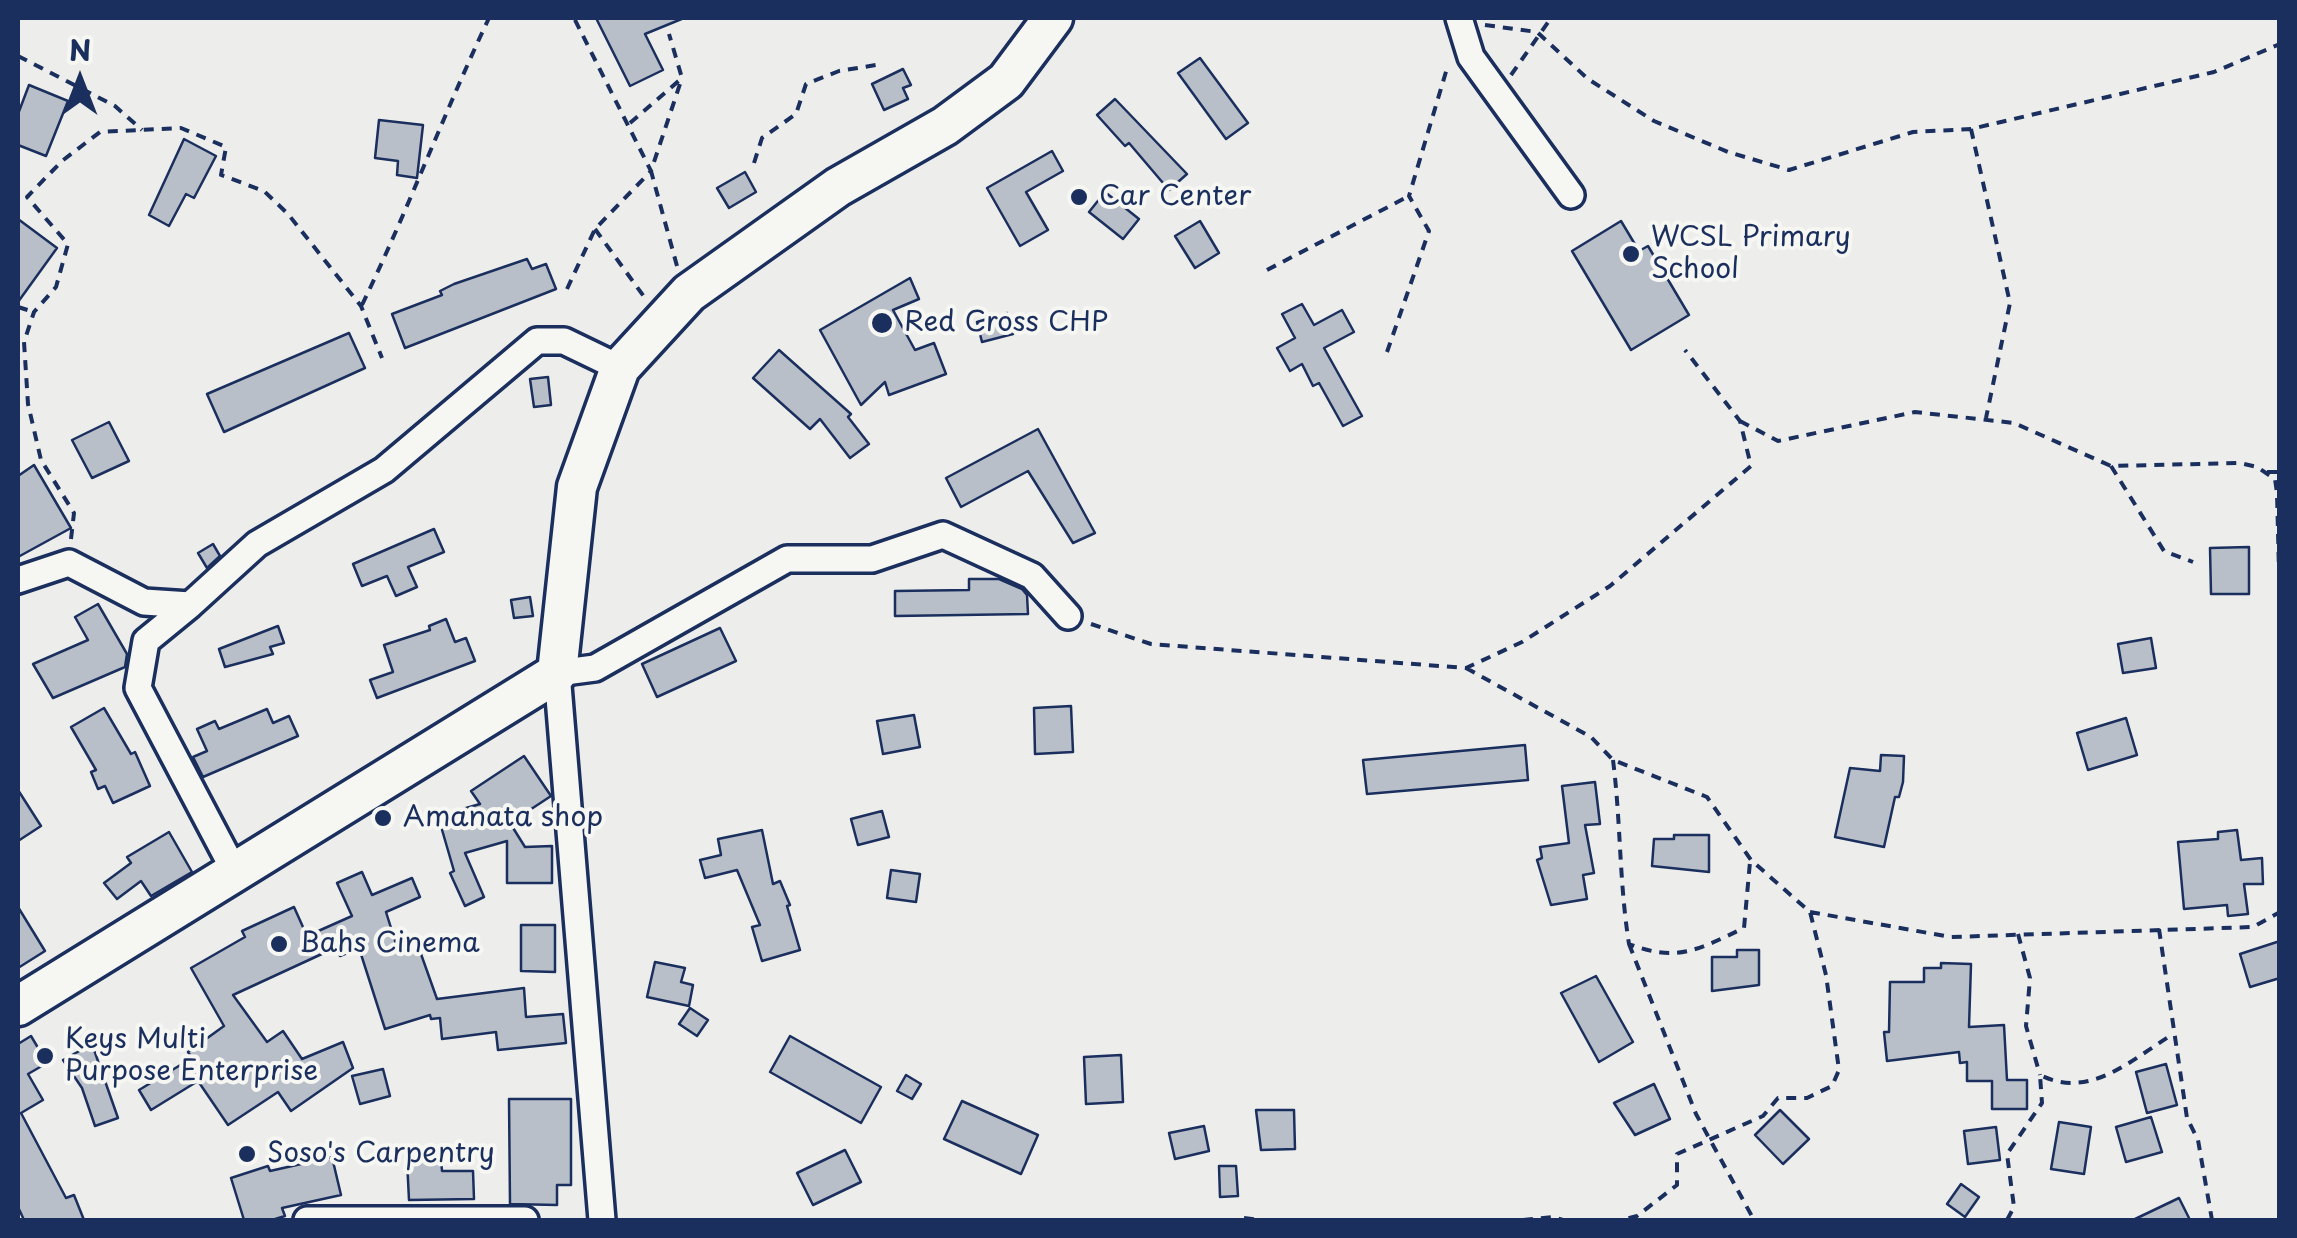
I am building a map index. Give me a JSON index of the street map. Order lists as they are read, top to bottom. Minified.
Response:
{"places":["Car Center","WCSL Primary School","Red Cross CHP","Amanata shop","Bahs Cinema","Keys Multi Purpose Enterprise","Soso's Carpentry"],"north":"top"}
